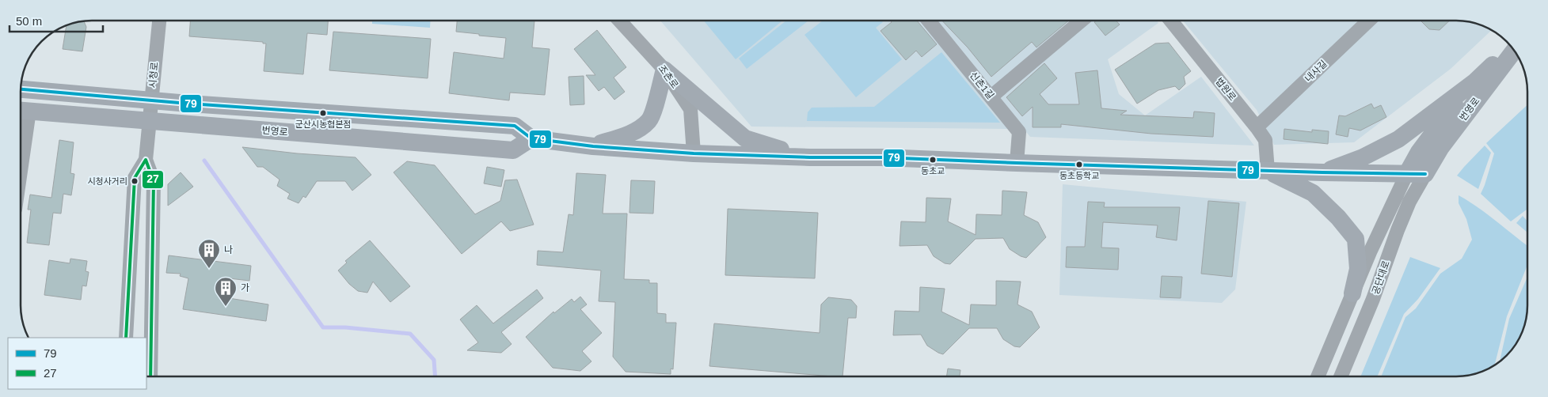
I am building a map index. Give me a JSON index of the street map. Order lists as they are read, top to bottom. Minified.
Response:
{"streets":{"main road":["번영로"],"street":["내사길","시청로","조촌로","신촌1길","법원로","공단대로"]},"crossings":[["내사길","법원로"],["시청로","번영로"],["번영로","공단대로"]],"places":{"other":["군산시농협본점","동초교","동초등학교","시청사거리"],"building":["나","가"]},"lines":["transit line 79","transit line 27"],"legend":["79","27"],"scale_bar":"50 m"}
